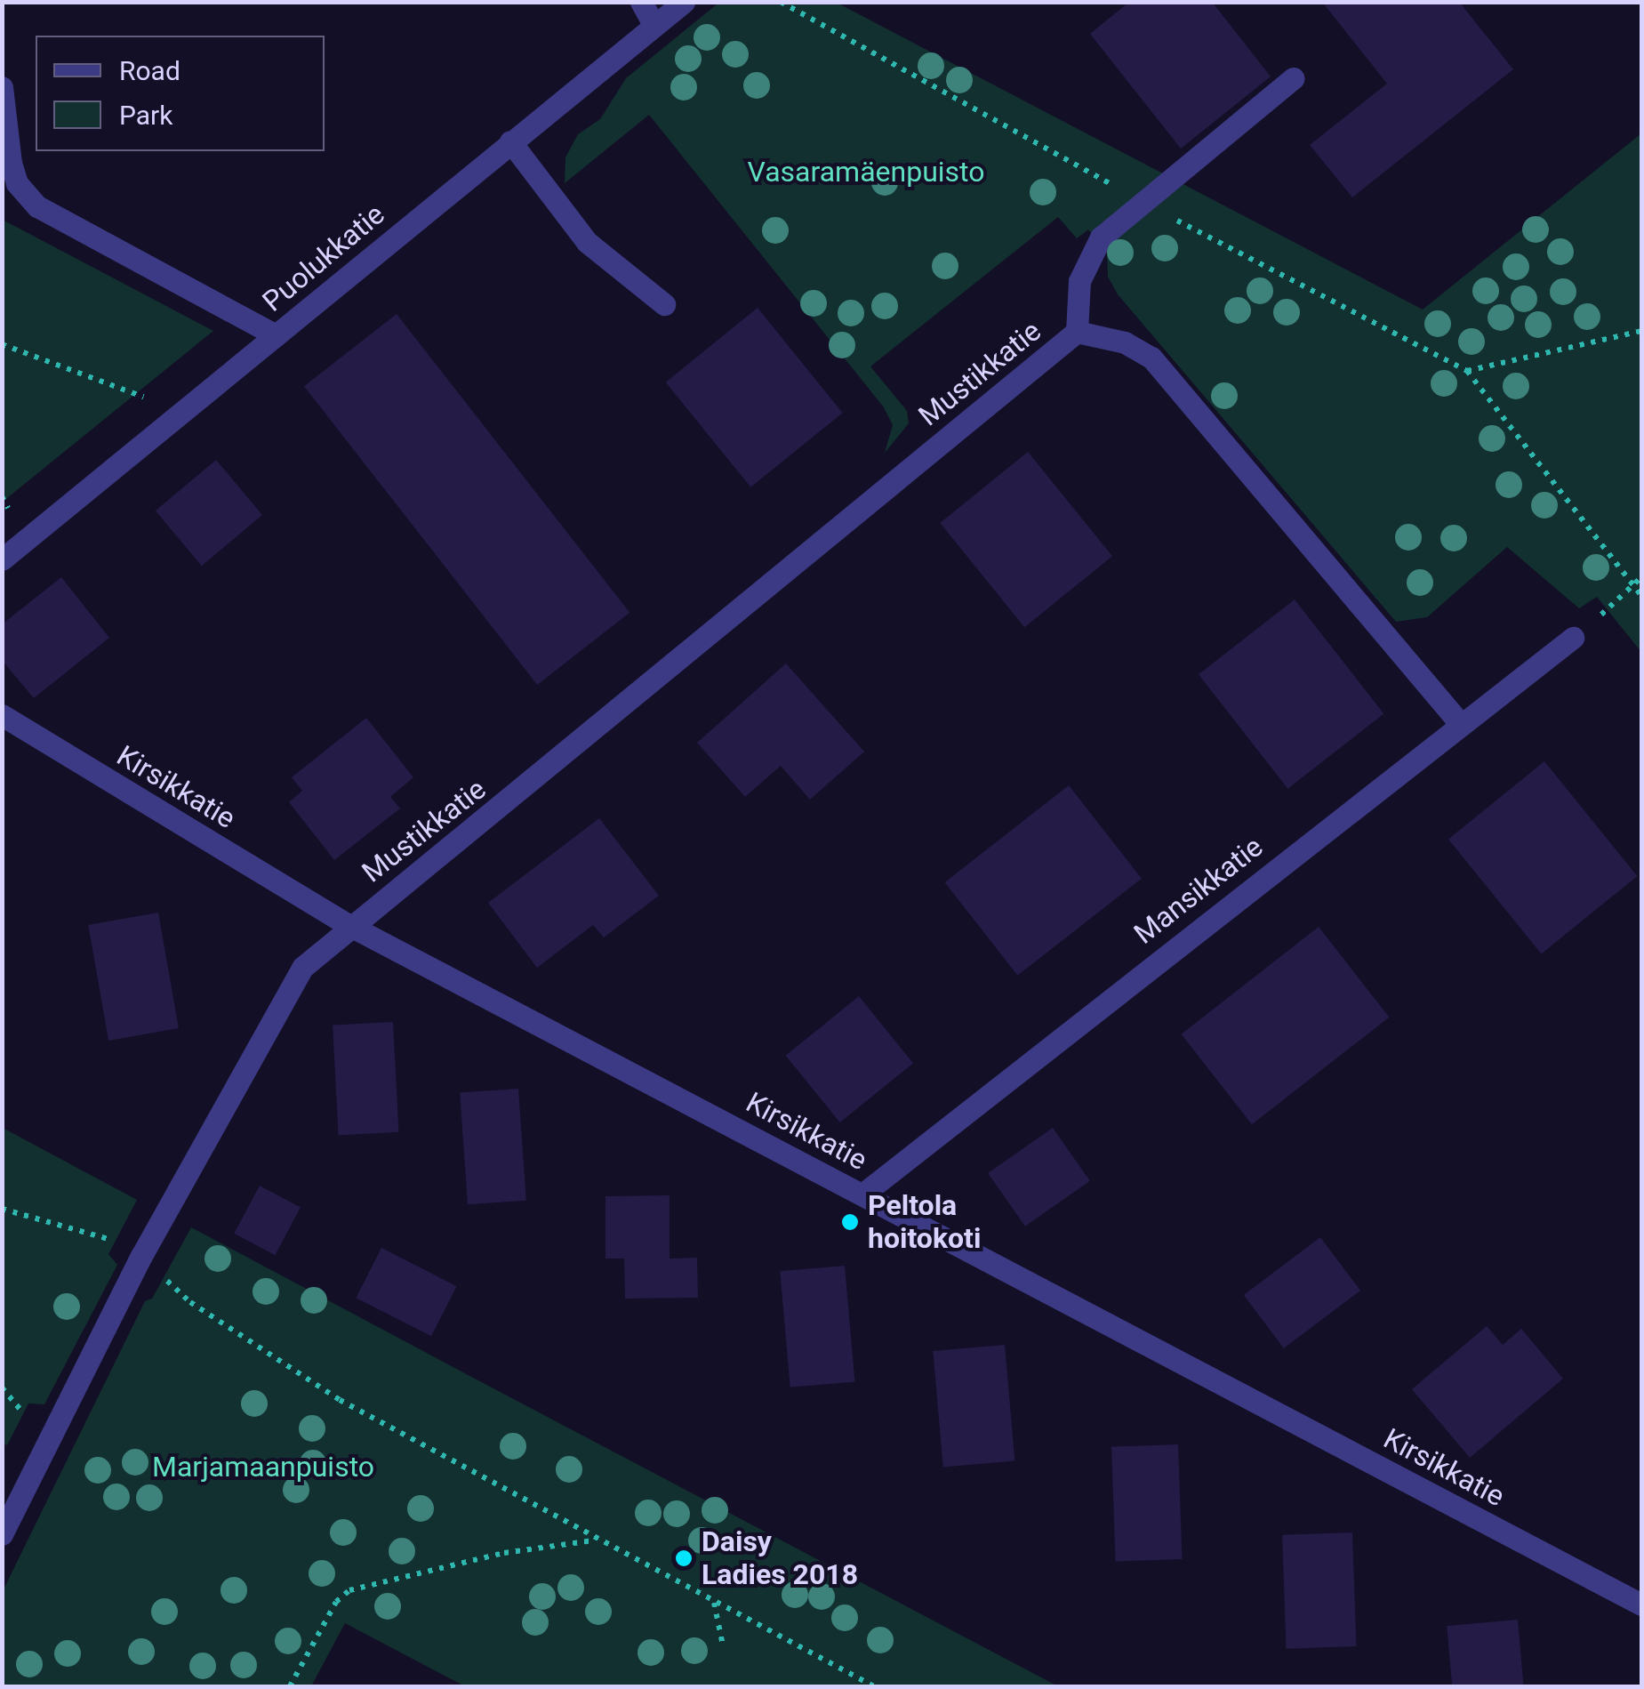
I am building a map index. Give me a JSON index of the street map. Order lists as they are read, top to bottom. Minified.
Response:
{"streets":{"street":["Puolukkatie","Mustikkatie","Kirsikkatie","Mansikkatie"]},"crossings":[["Mustikkatie","Kirsikkatie"],["Kirsikkatie","Mansikkatie"]],"parks":["Vasaramäenpuisto","Marjamaanpuisto"],"places":["Peltola hoitokoti","Daisy Ladies 2018"],"legend":["Road","Park"]}
